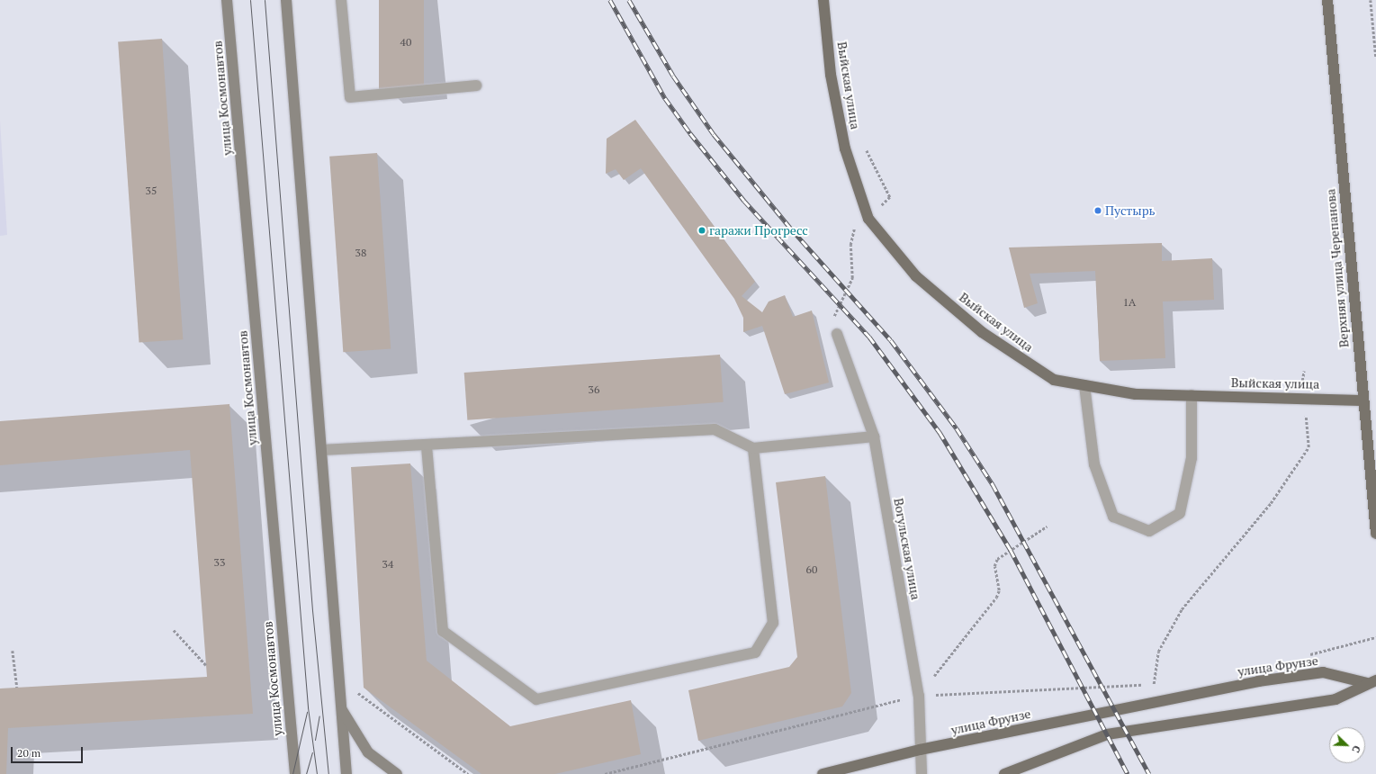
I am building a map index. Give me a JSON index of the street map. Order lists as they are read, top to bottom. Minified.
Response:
{"streets":{"main road":["Выйская улица","Верхняя улица Черепанова","улица Фрунзе"],"street":["улица Космонавтов","Вогульская улица"]},"crossings":[["Выйская улица","Верхняя улица Черепанова"],["Вогульская улица","улица Фрунзе"]],"places":["Пустырь","гаражи Прогресс"],"house_numbers":["40","35","38","1А","36","33","34","60"],"scale_bar":"20 m","north":"bottom right"}
